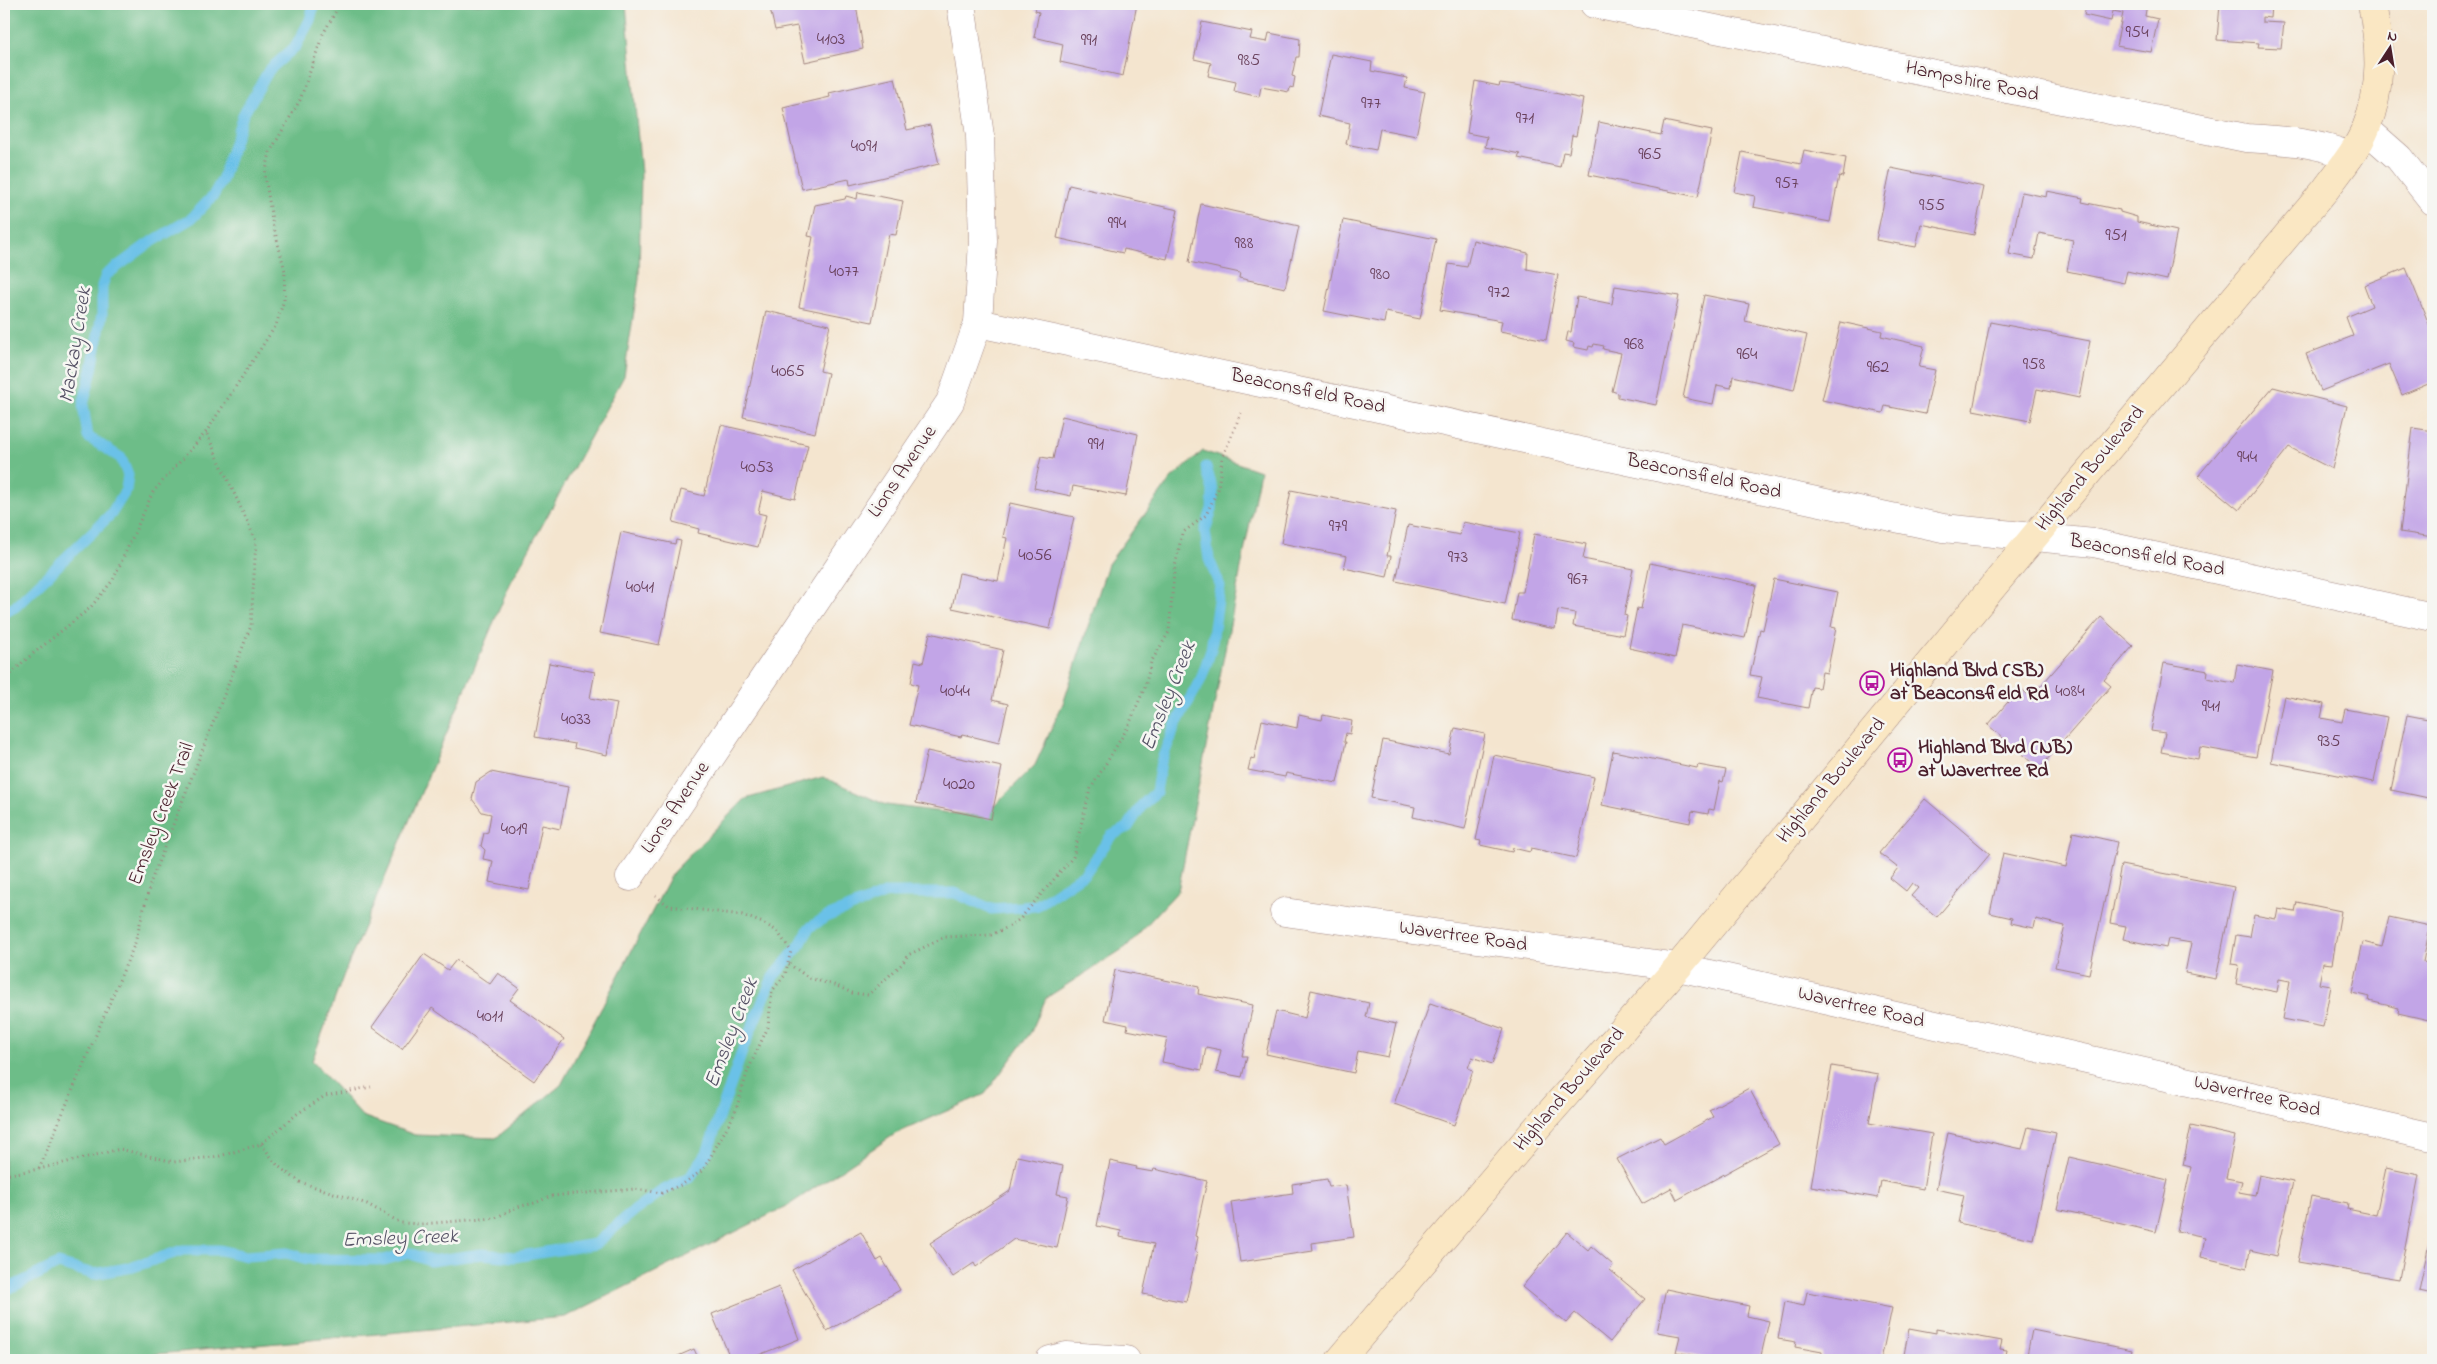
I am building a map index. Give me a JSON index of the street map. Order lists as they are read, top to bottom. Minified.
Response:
{"streets":{"street":["Hampshire Road","Beaconsfield Road","Highland Boulevard","Lions Avenue","Wavertree Road"],"path":["Emsley Creek Trail"]},"crossings":[["Hampshire Road","Highland Boulevard"],["Beaconsfield Road","Highland Boulevard"],["Beaconsfield Road","Lions Avenue"],["Highland Boulevard","Wavertree Road"]],"water":["Mackay Creek","Emsley Creek"],"places":{"bus stop":["Highland Blvd (SB) at Beaconsfield Rd","Highland Blvd (NB) at Wavertree Rd"]},"house_numbers":["954","4103","991","985","977","971","4091","965","957","955","994","951","988","4077","980","972","968","964","958","962","4065","991","944","4053","979","4056","973","967","4041","4044","4084","941","4033","935","4020","4019","4011"],"north":"top"}
